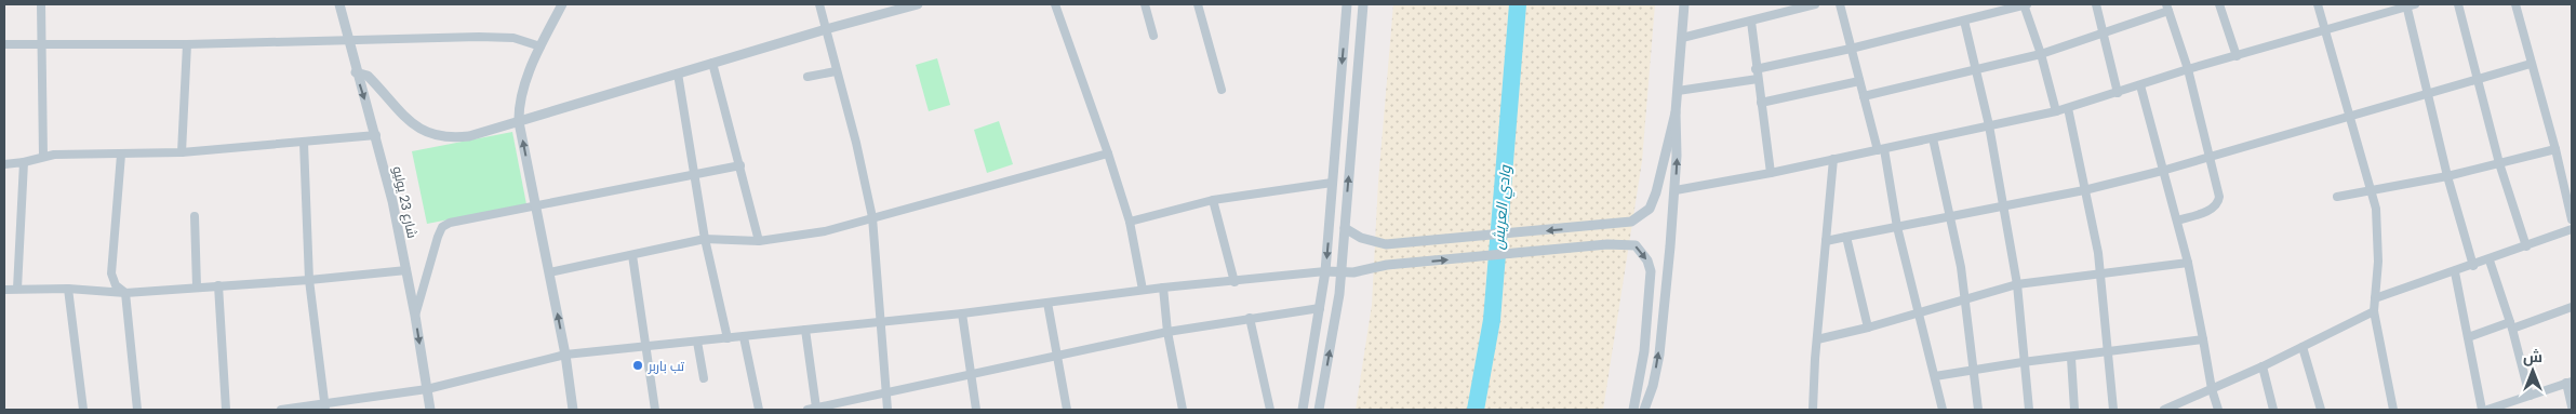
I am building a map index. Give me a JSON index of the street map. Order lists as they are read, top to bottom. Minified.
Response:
{"streets":{"street":["شارع 23 يوليو"]},"water":["وادي العريش"],"places":["تب باربر"],"north":"top"}
